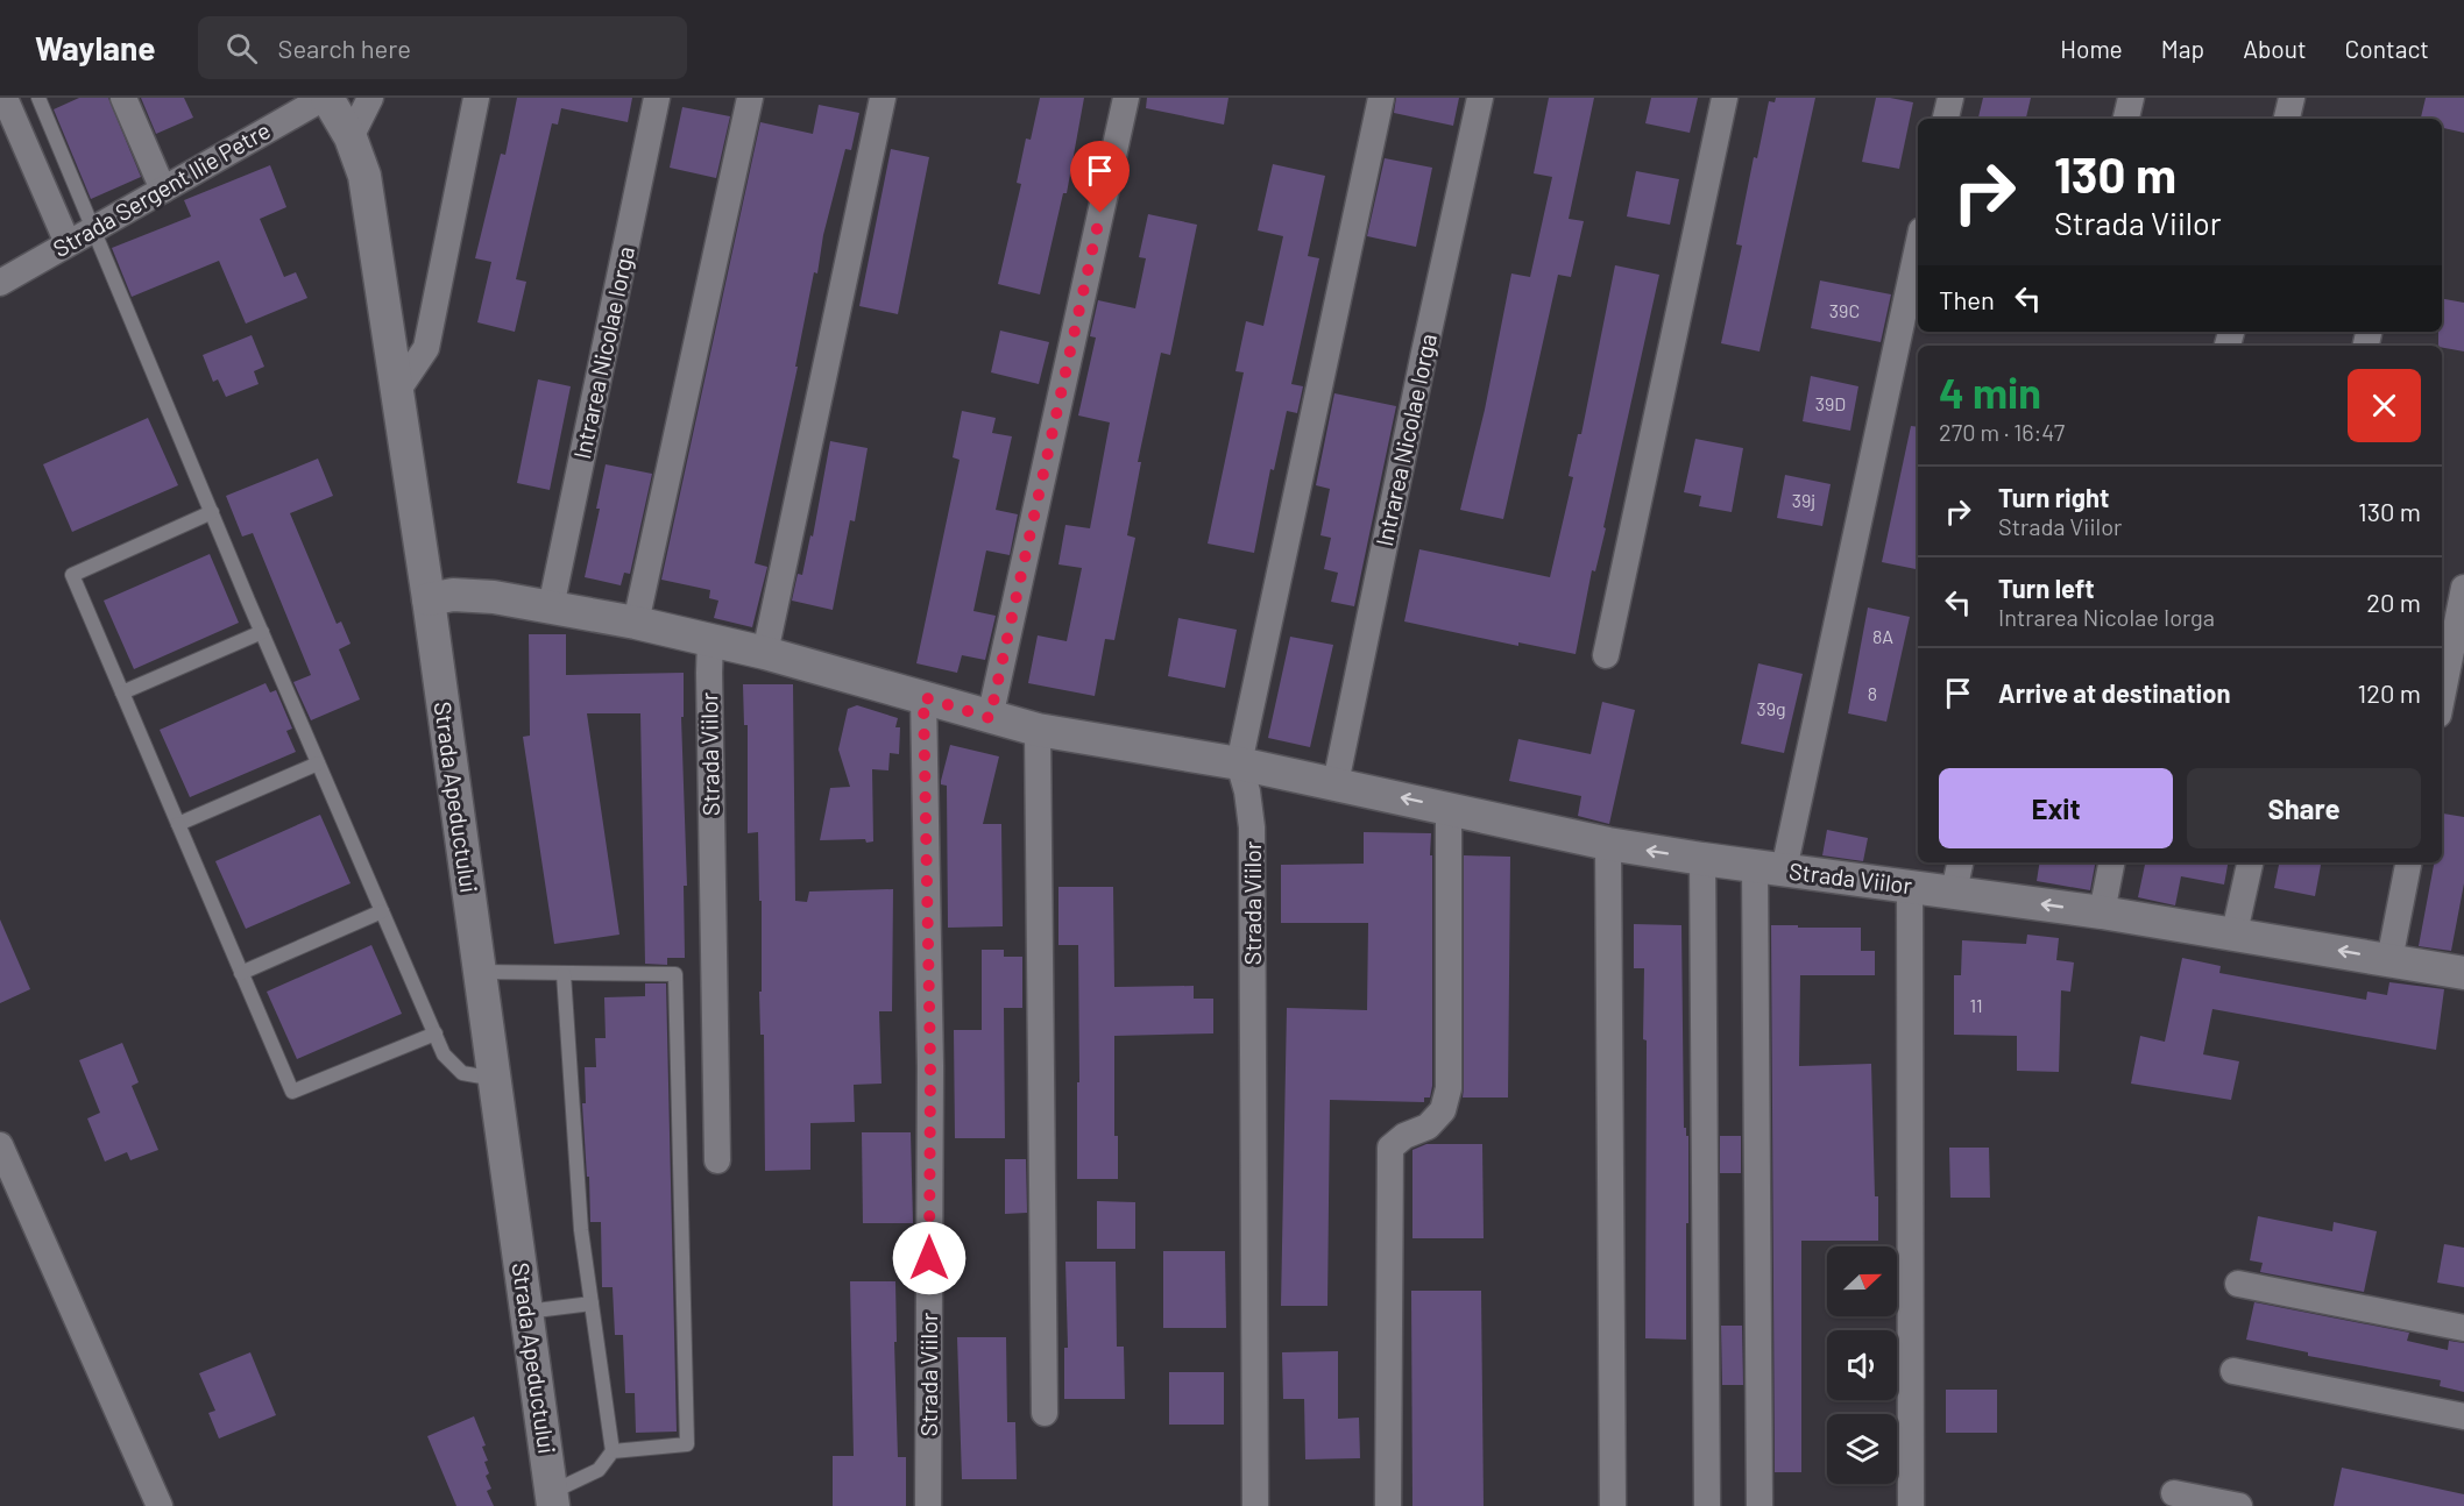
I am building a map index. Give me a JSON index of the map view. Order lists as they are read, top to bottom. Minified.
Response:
{"streets":{"street":["Strada Sergent Ilie Petre","Intrarea Nicolae Iorga","Strada Viilor","Strada Apeductului"]},"crossings":[["Strada Sergent Ilie Petre","Strada Apeductului"],["Intrarea Nicolae Iorga","Strada Viilor"],["Strada Viilor","Strada Apeductului"]],"house_numbers":["39C","39D","39j","8A","8","39g","11"],"north":"right","page":{"header":"Waylane","search":"Search here","nav":["Home","Map","About","Contact"],"turn":["130 m","Strada Viilor"],"then":"Then","heading":["4 min","270 m · 16:47"],"list":[{"name":"Turn right","note":"Strada Viilor","value":"130 m"},{"name":"Turn left","note":"Intrarea Nicolae Iorga","value":"20 m"},{"name":"Arrive at destination","value":"120 m"}],"buttons":["Exit","Share"]}}
